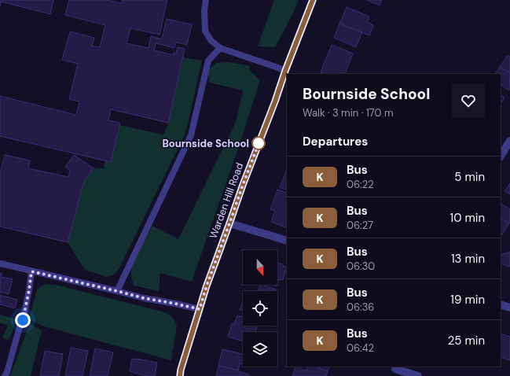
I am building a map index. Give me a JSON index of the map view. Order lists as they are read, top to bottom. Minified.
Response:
{"streets":{"street":["Warden Hill Road"]},"places":["Bournside School"],"lines":["bus line K"],"north":"bottom","page":{"heading":[["Bournside School","Walk · 3 min · 170 m"],"Departures"],"list":[{"mark":"K","name":"Bus","note":"06:22","value":"5 min"},{"mark":"K","name":"Bus","note":"06:27","value":"10 min"},{"mark":"K","name":"Bus","note":"06:30","value":"13 min"},{"mark":"K","name":"Bus","note":"06:36","value":"19 min"},{"mark":"K","name":"Bus","note":"06:42","value":"25 min"}]}}
